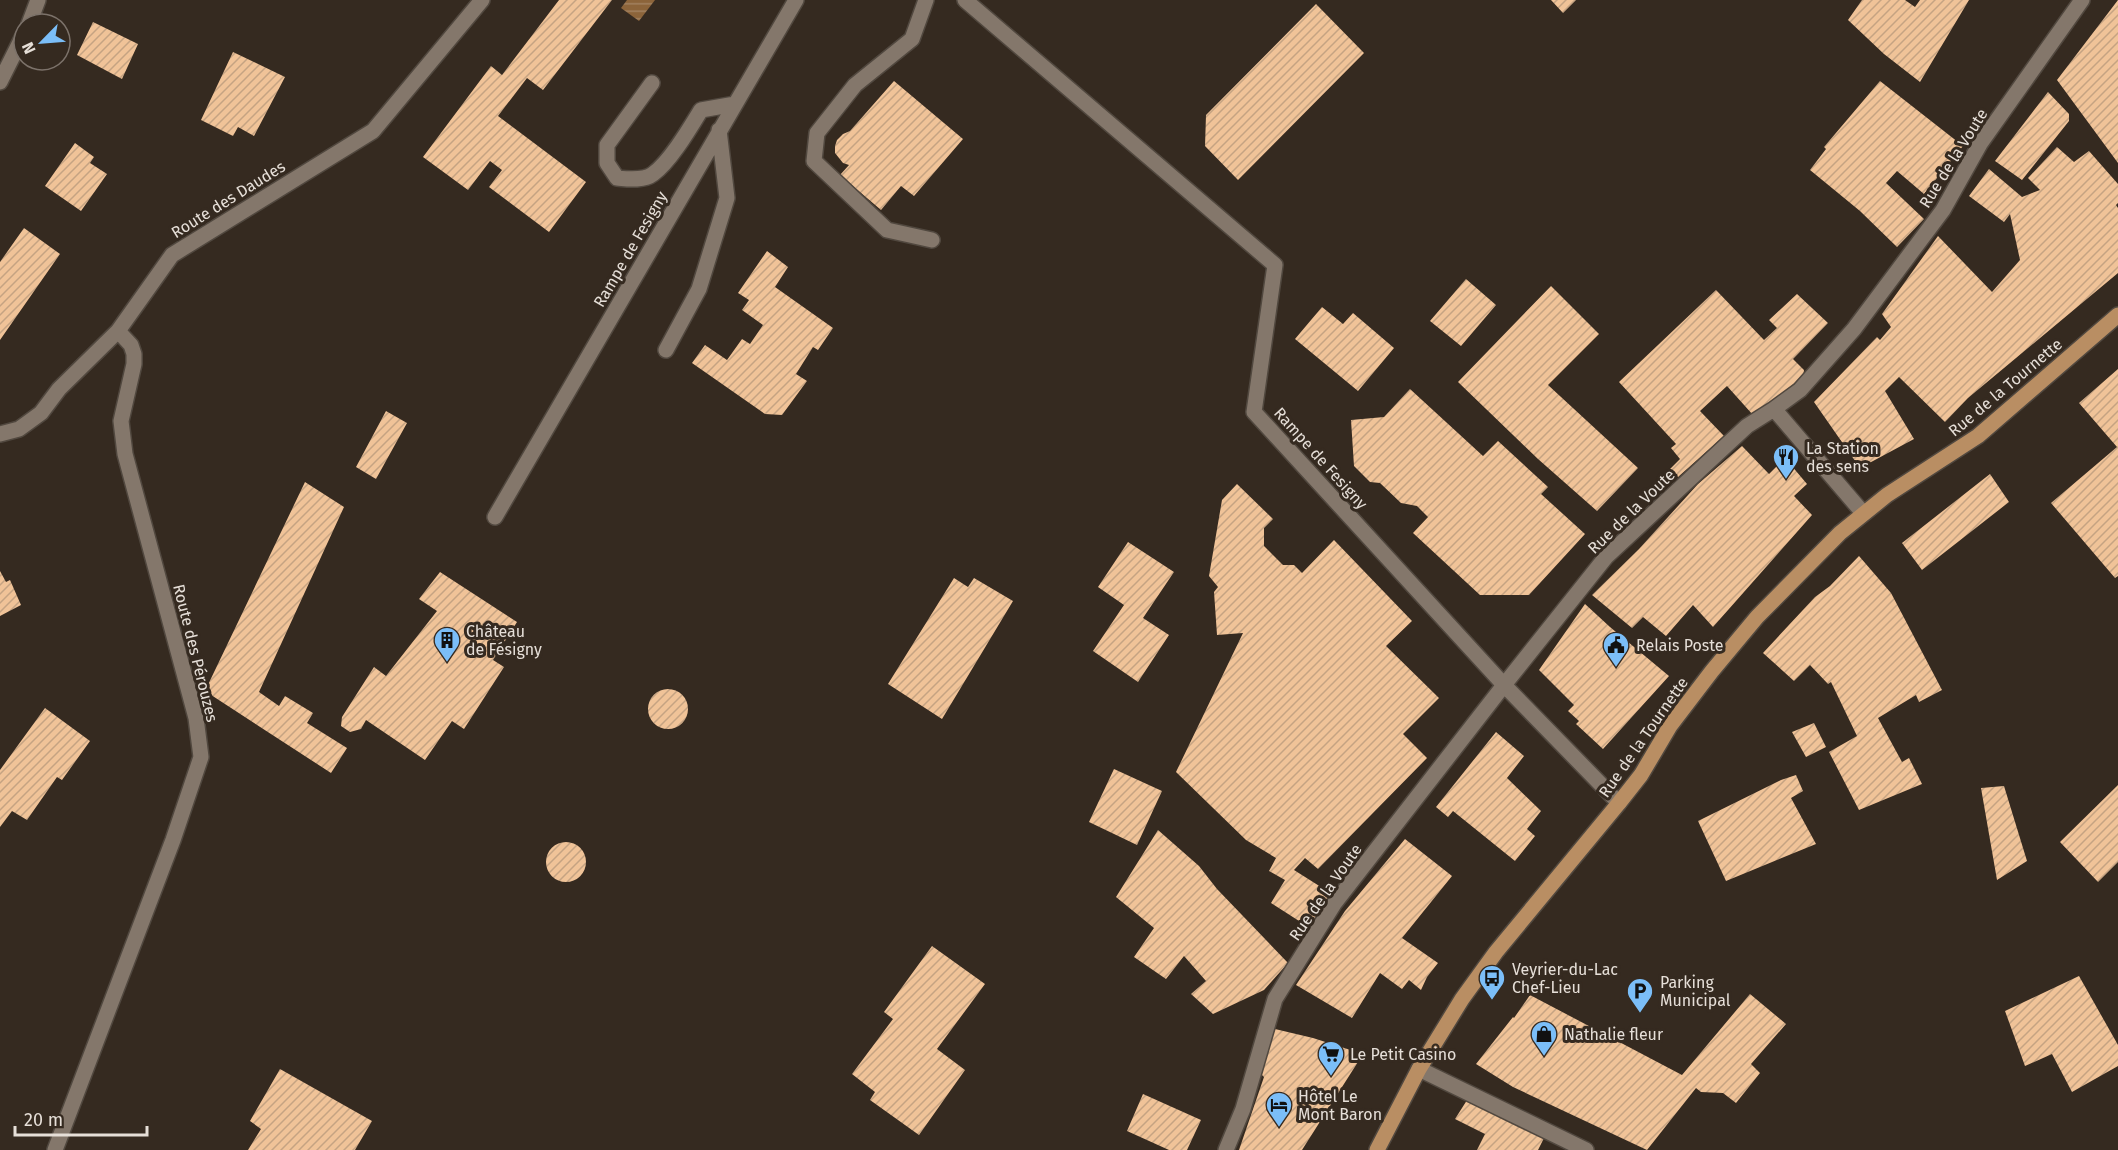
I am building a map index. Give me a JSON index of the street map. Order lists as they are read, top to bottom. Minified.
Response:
{"streets":{"main road":["Rue de la Tournette"],"street":["Rue de la Voute","Route des Daudes","Rampe de Fesigny","Route des Pérouzes"]},"crossings":[["Rue de la Voute","Rampe de Fesigny"],["Route des Daudes","Route des Pérouzes"],["Rampe de Fesigny","Rue de la Tournette"]],"places":{"restaurant":["La Station des sens"],"building":["Château de Fésigny"],"public building":["Relais Poste"],"bus stop":["Veyrier-du-Lac Chef-Lieu"],"parking":["Parking Municipal"],"shop":["Nathalie fleur"],"supermarket":["Le Petit Casino"],"hotel":["Hôtel Le Mont Baron"]},"scale_bar":"20 m","north":"bottom left"}
